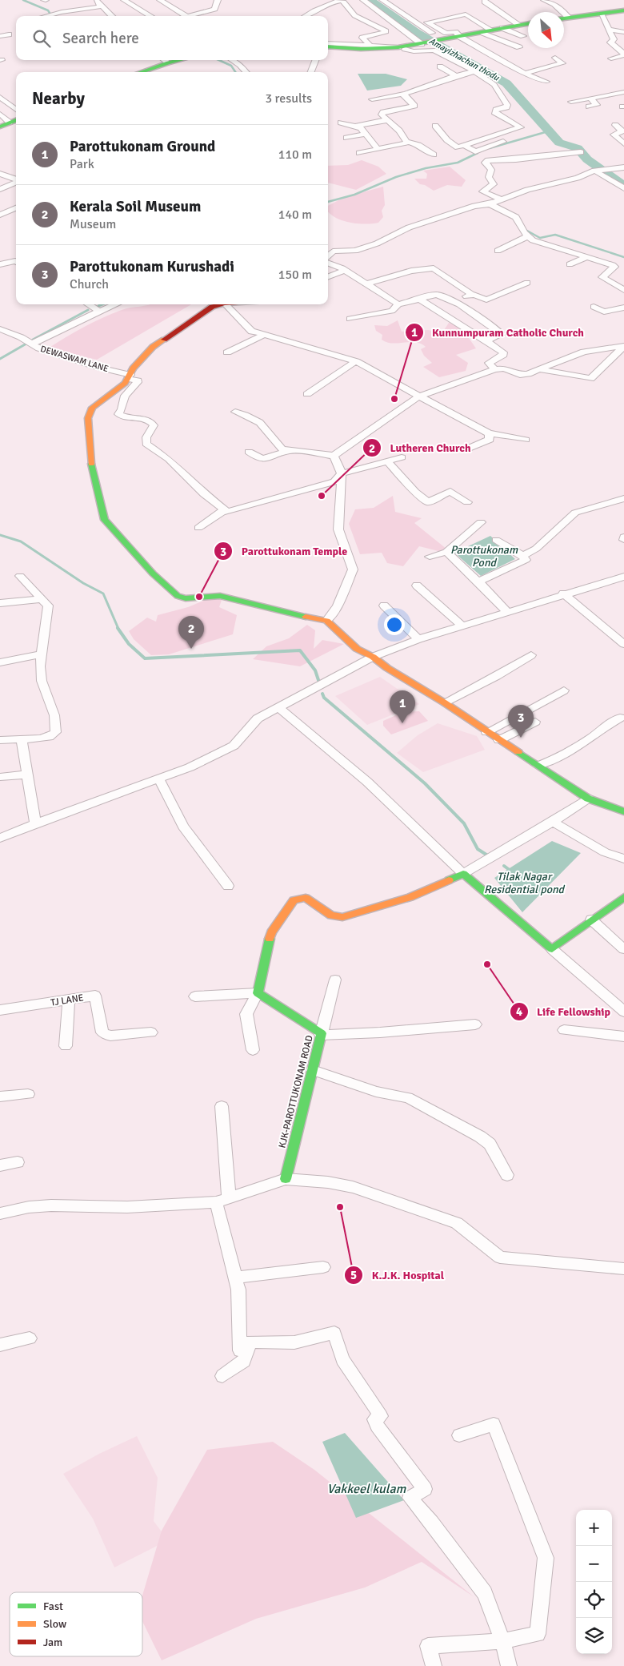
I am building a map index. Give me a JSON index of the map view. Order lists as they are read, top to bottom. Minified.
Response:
{"streets":{"street":["DEWASWAM LANE","TJ LANE","KJK-PAROTTUKONAM ROAD"]},"water":["Amayizhachan thodu","Parottukonam Pond","Tilak Nagar Residential pond","Vakkeel kulam"],"places":["Kunnumpuram Catholic Church","Lutheren Church","Parottukonam Temple","Life Fellowship","K.J.K. Hospital"],"legend":["Fast","Slow","Jam"],"north":"bottom right","page":{"search":"Search here","heading":["Nearby","3 results"],"list":[{"mark":"1","name":"Parottukonam Ground","note":"Park","value":"110 m"},{"mark":"2","name":"Kerala Soil Museum","note":"Museum","value":"140 m"},{"mark":"3","name":"Parottukonam Kurushadi","note":"Church","value":"150 m"}],"pins":["2","1","3"],"map_buttons":["+","−"]}}
